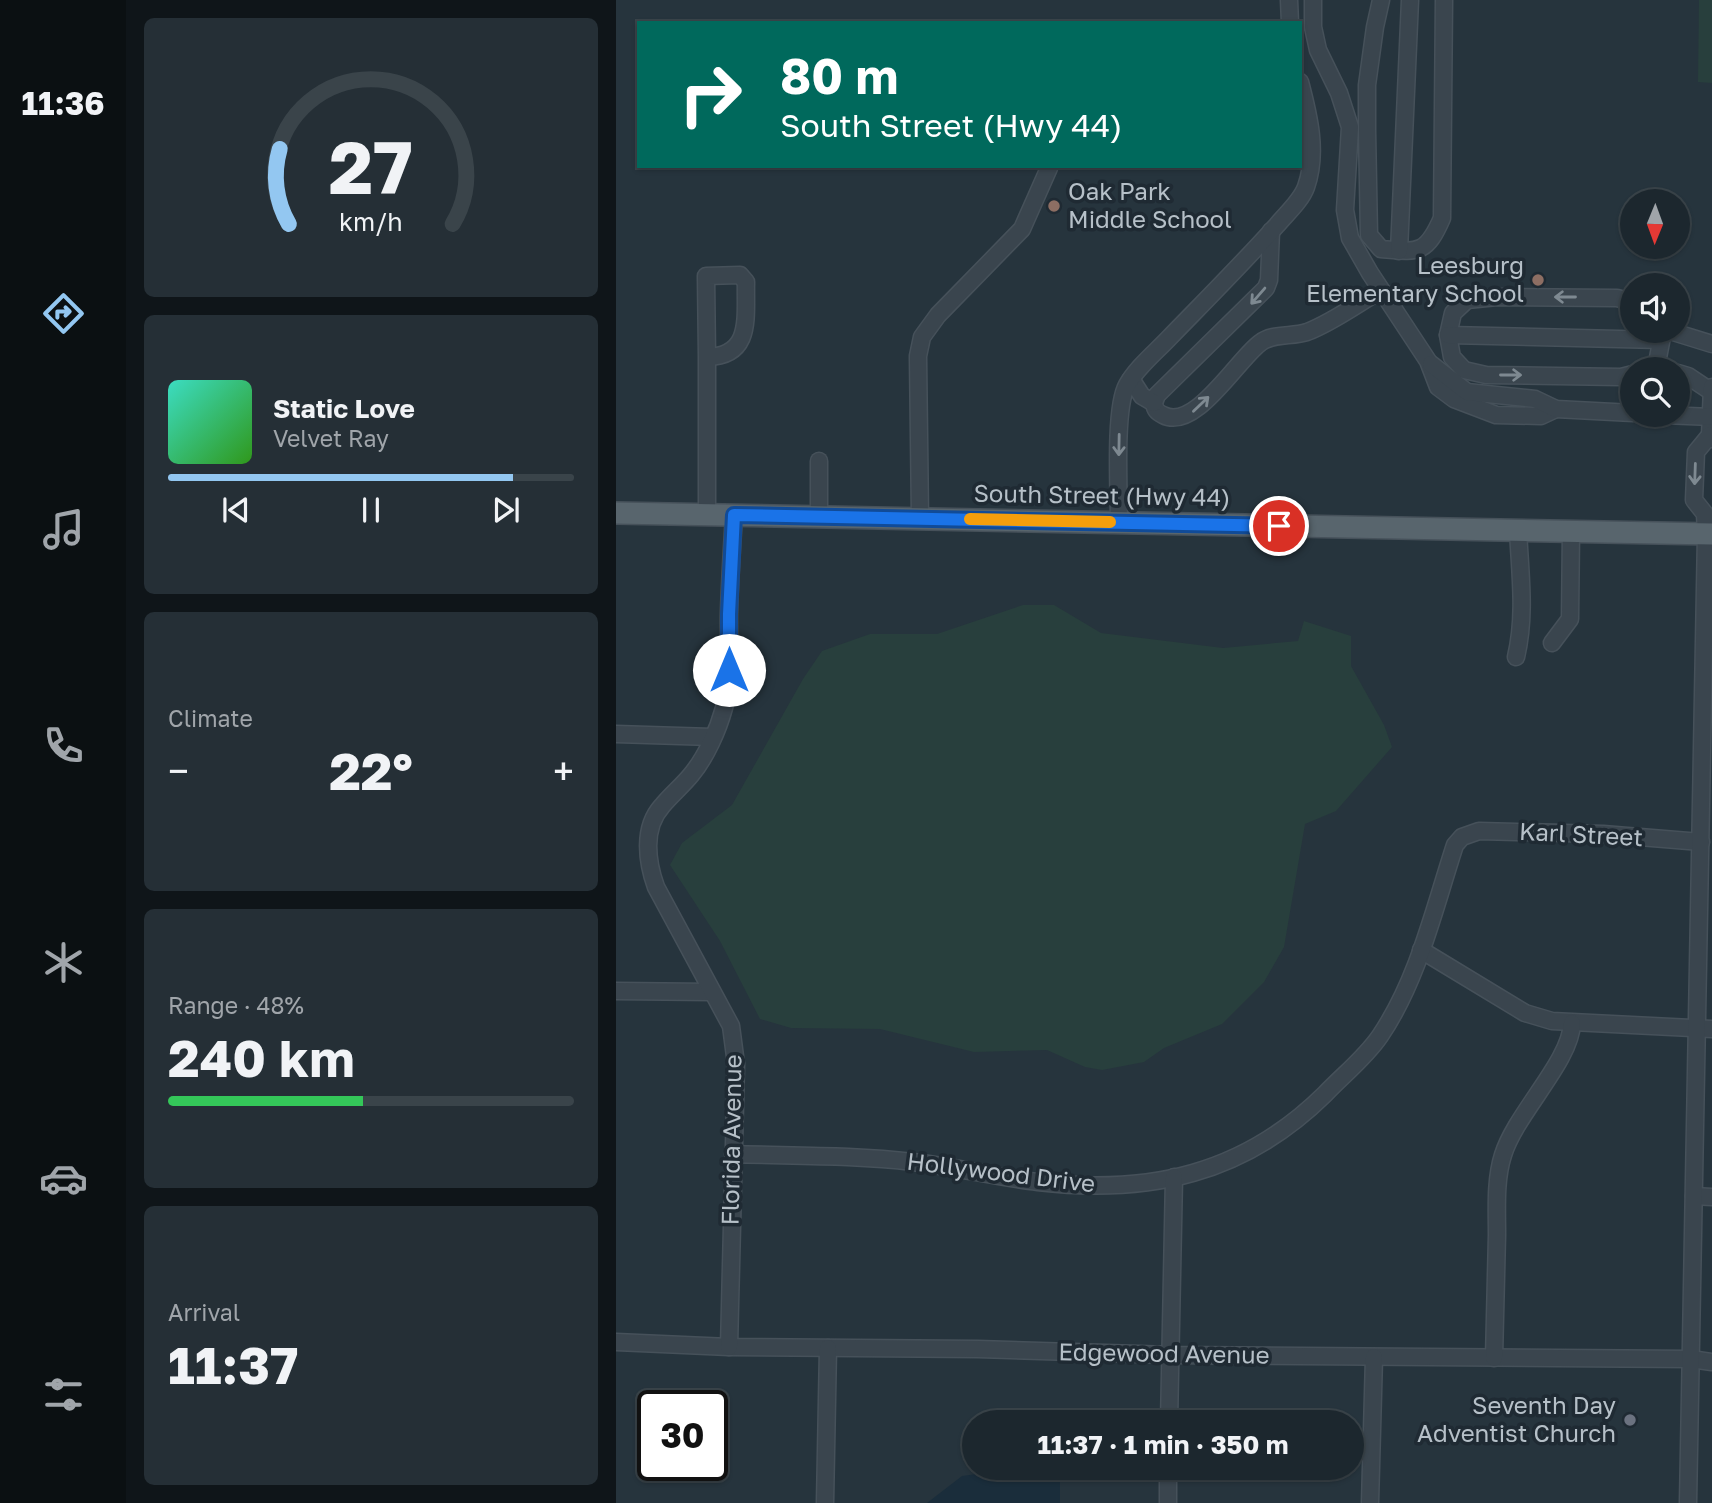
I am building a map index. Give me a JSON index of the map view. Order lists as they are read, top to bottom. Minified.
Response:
{"streets":{"main road":["South Street (Hwy 44)"],"street":["Karl Street","Florida Avenue","Hollywood Drive","Edgewood Avenue"]},"crossings":[["South Street (Hwy 44)","Florida Avenue"],["Karl Street","Hollywood Drive"],["Florida Avenue","Hollywood Drive"],["Florida Avenue","Edgewood Avenue"]],"places":["Oak Park Middle School","Leesburg Elementary School","Seventh Day Adventist Church"],"north":"bottom","page":{"tabs":"11:36","turn":["80 m","South Street (Hwy 44)"],"song":["Static Love","Velvet Ray"],"tile":["Climate",["Range · 48%","240 km"],["Arrival","11:37"]],"heat":["−","22°","+"],"limit":"30","trip":"11:37 · 1 min · 350 m","gauge":["27","km/h"]}}
